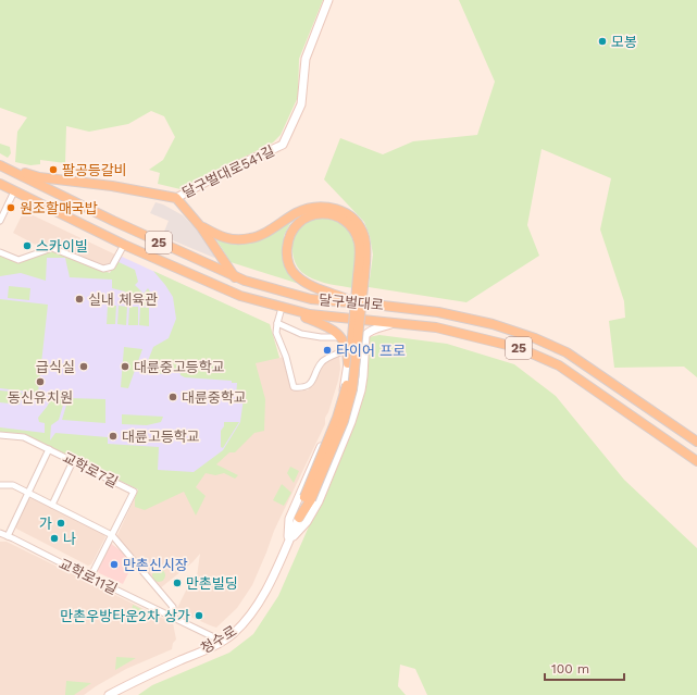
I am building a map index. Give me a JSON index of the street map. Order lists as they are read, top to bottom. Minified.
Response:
{"streets":{"main road":["달구벌대로541길","25","달구벌대로","청수로"],"street":["교학로7길","교학로11길"]},"crossings":[["교학로7길","교학로11길"],["교학로11길","청수로"]],"places":["모봉","팔공등갈비","원조할매국밥","스카이빌","실내 체육관","타이어 프로","급식실","대륜중고등학교","동신유치원","대륜중학교","대륜고등학교","가","나","만촌신시장","만촌빌딩","만촌우방타운2차 상가"],"scale_bar":"100 m"}
